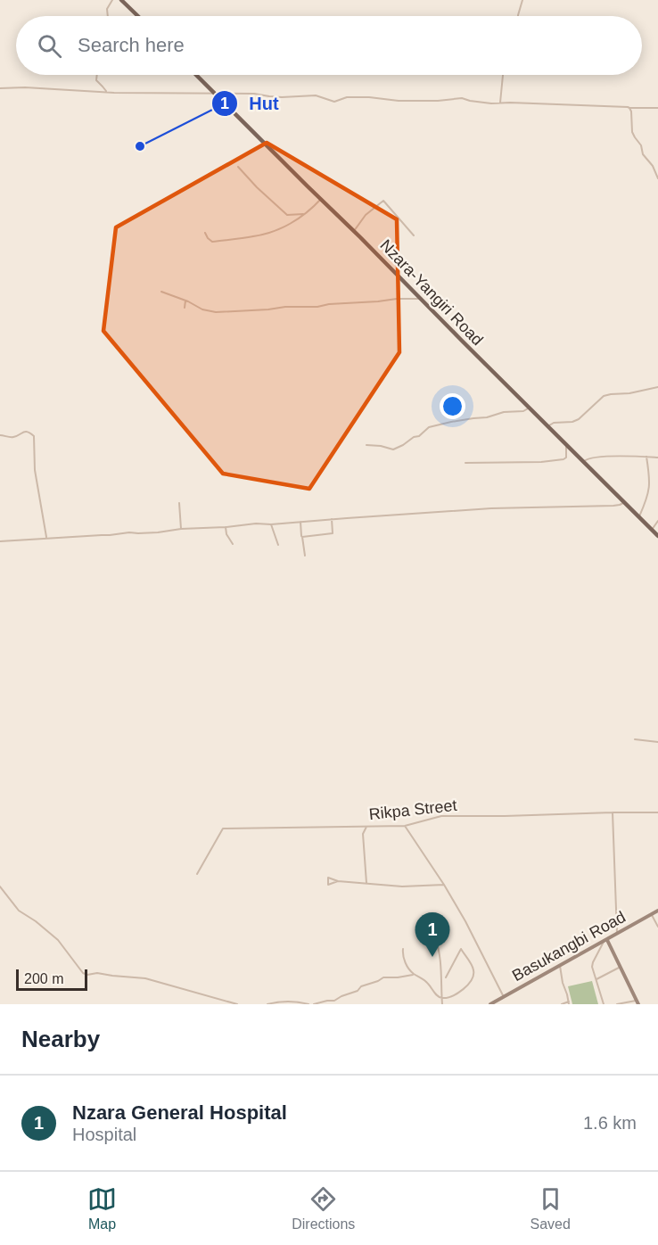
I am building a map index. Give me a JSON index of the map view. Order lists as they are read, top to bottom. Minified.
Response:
{"streets":{"main road":["Nzara-Yangiri Road"],"street":["Rikpa Street","Basukangbi Road"]},"places":["Hut"],"scale_bar":"200 m","page":{"search":"Search here","pins":"1","scale":"200 m","heading":"Nearby","list":[{"mark":"1","name":"Nzara General Hospital","note":"Hospital","value":"1.6 km"}],"nav":["Map","Directions","Saved"]}}
